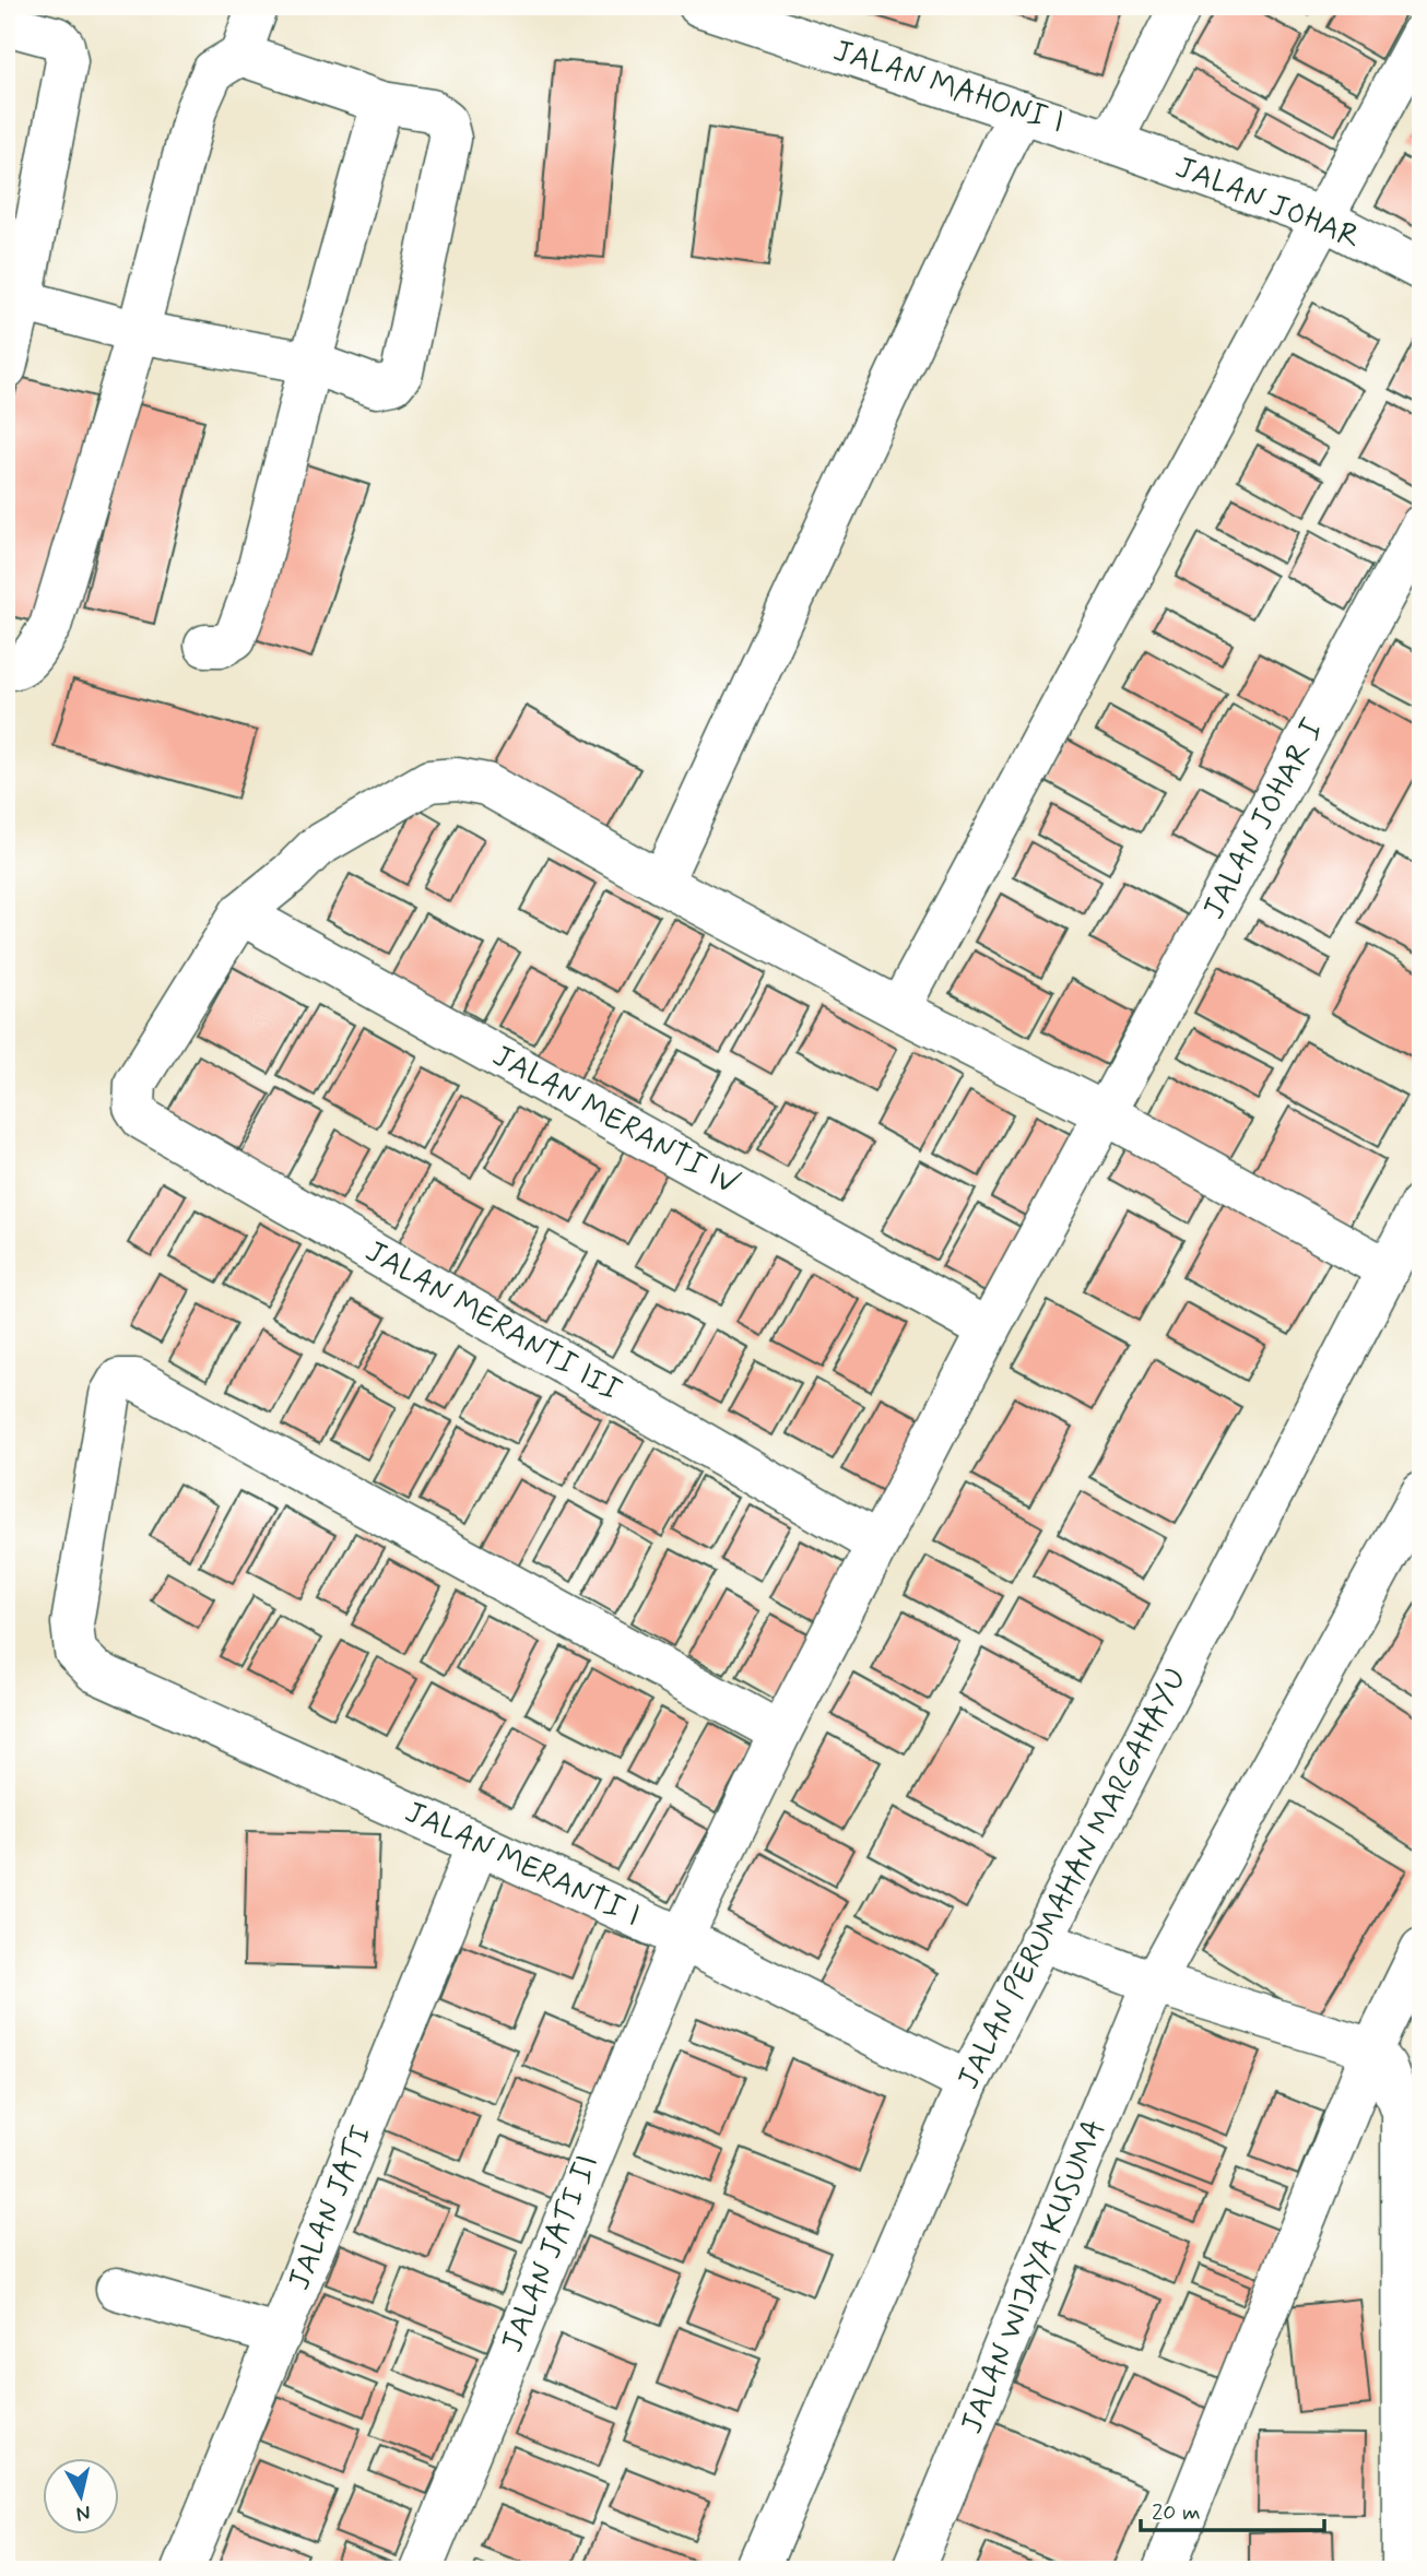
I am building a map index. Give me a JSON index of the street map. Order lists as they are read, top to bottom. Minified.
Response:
{"streets":{"street":["JALAN MAHONI I","JALAN JOHAR","JALAN JOHAR I","JALAN MERANTI IV","JALAN MERANTI III","JALAN MERANTI I","JALAN PERUMAHAN MARGAHAYU","JALAN JATI","JALAN JATI II","JALAN WIJAYA KUSUMA"]},"crossings":[["JALAN MAHONI I","JALAN JOHAR"],["JALAN JOHAR I","JALAN MERANTI IV"],["JALAN JOHAR I","JALAN MERANTI III"],["JALAN JOHAR I","JALAN JATI II"],["JALAN MERANTI IV","JALAN MERANTI III"],["JALAN MERANTI III","JALAN JATI II"],["JALAN MERANTI I","JALAN PERUMAHAN MARGAHAYU"],["JALAN MERANTI I","JALAN JATI"],["JALAN MERANTI I","JALAN JATI II"]],"scale_bar":"20 m","north":"bottom"}
